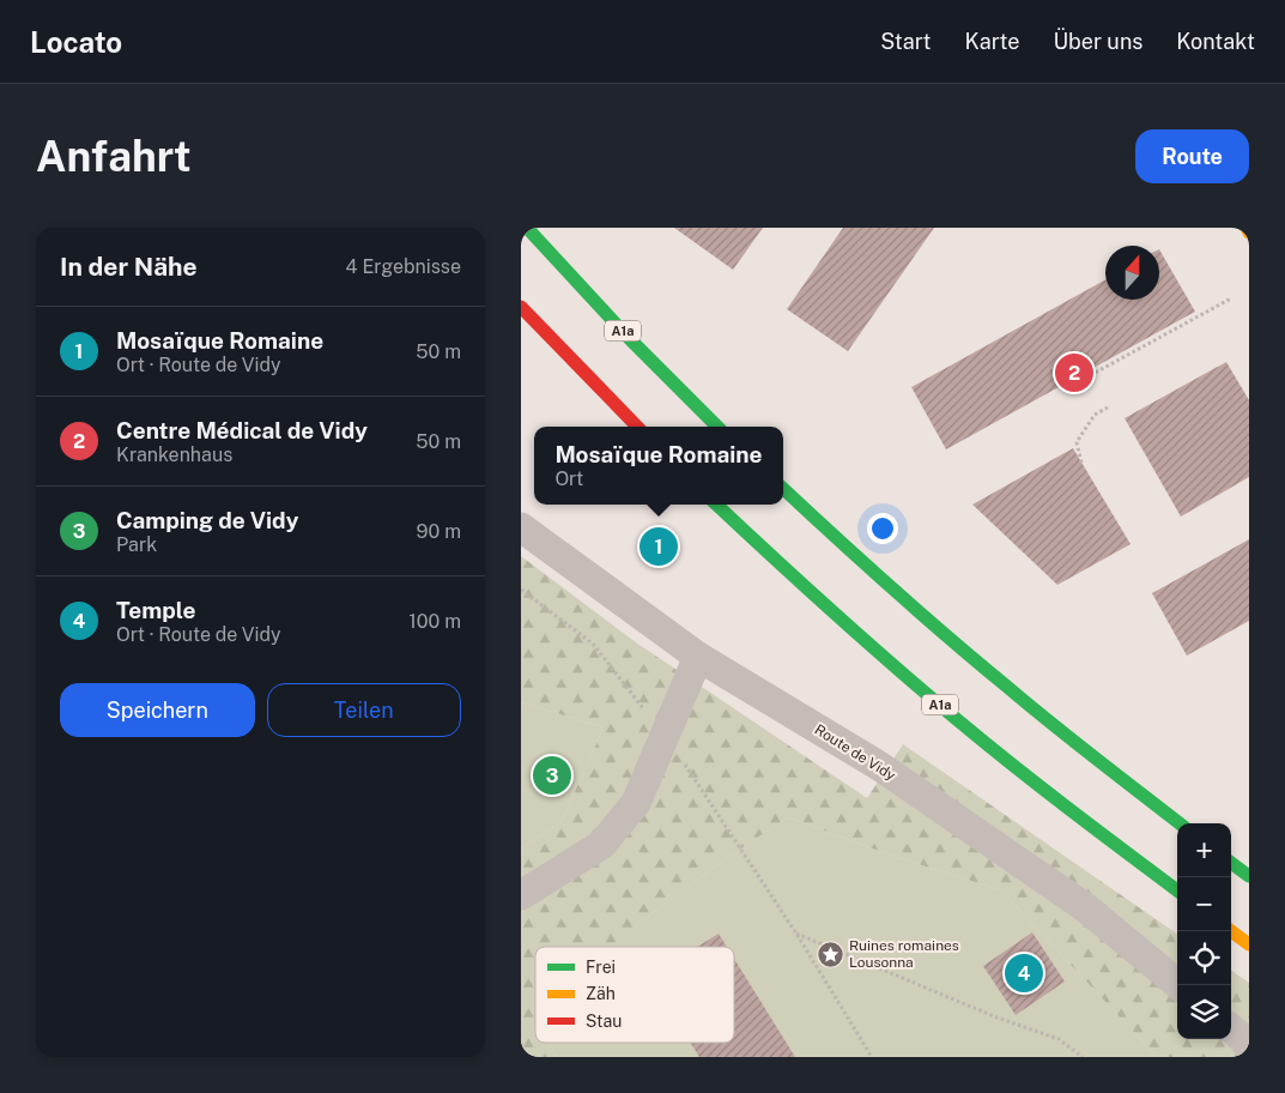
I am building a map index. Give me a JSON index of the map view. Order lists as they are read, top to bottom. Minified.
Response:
{"streets":{"main road":["A1a"],"street":["Route de Vidy"]},"places":{"place":["Ruines romaines Lousonna"]},"legend":["Frei","Zäh","Stau"],"north":"top","page":{"header":"Locato","nav":["Start","Karte","Über uns","Kontakt"],"buttons":["Route",["Speichern","Teilen"]],"title":"Anfahrt","heading":["In der Nähe","4 Ergebnisse"],"list":[{"mark":"1","name":"Mosaïque Romaine","note":"Ort · Route de Vidy","value":"50 m"},{"mark":"2","name":"Centre Médical de Vidy","note":"Krankenhaus","value":"50 m"},{"mark":"3","name":"Camping de Vidy","note":"Park","value":"90 m"},{"mark":"4","name":"Temple","note":"Ort · Route de Vidy","value":"100 m"}],"pins":["2","1","3","4"],"popup":["Mosaïque Romaine","Ort"],"map_buttons":["+","−"]}}
